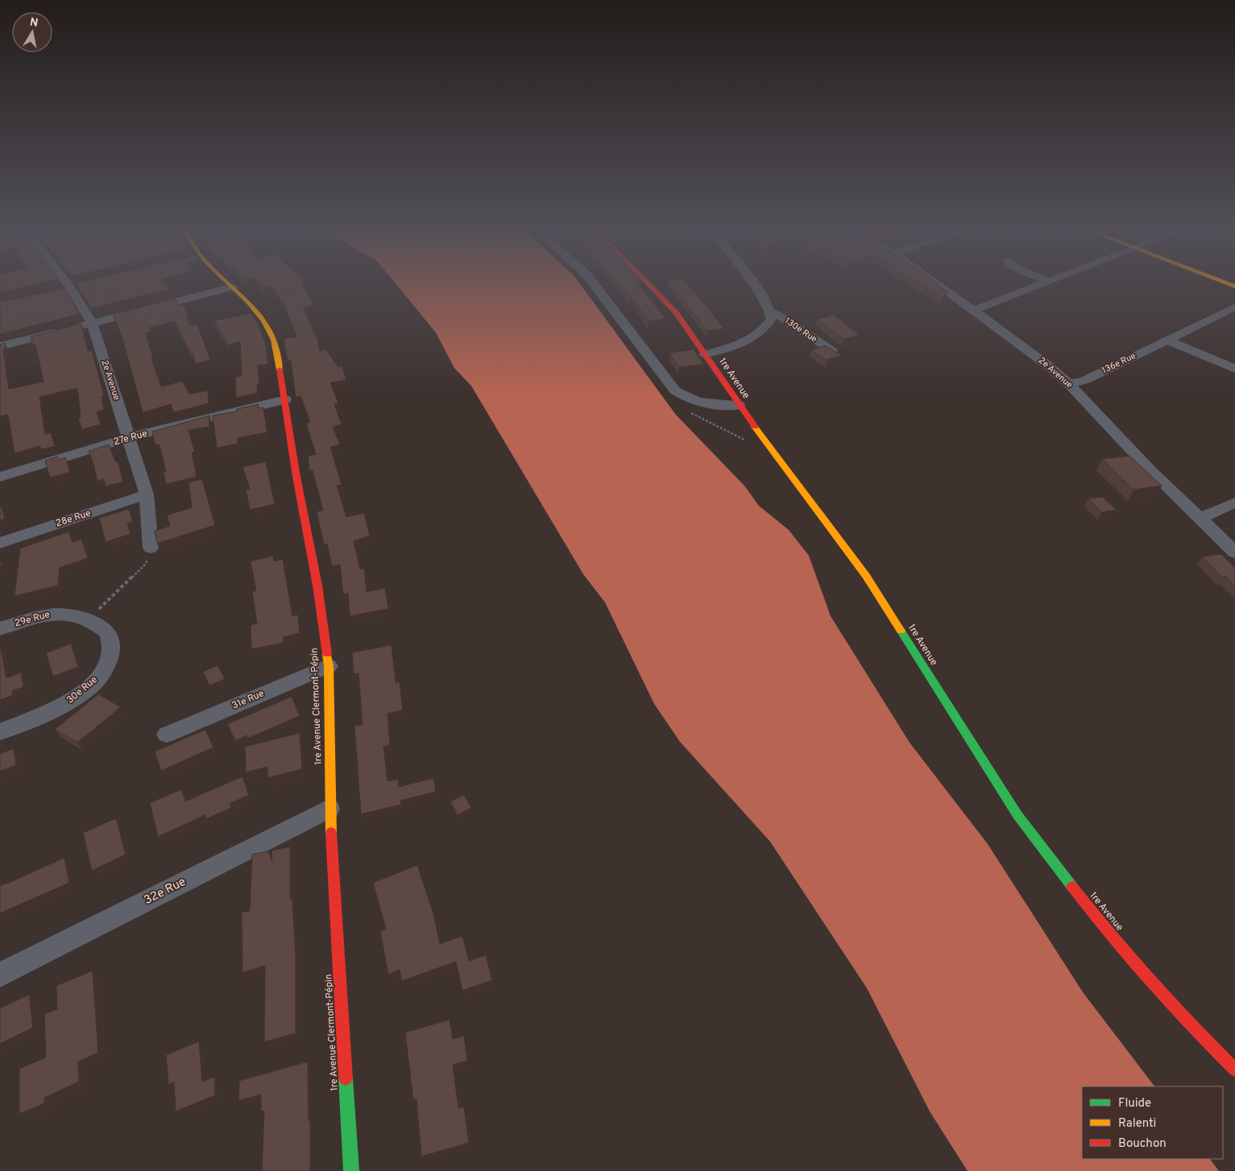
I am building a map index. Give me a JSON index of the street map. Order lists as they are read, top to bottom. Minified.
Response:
{"streets":{"street":["130e Rue","136e Rue","2e Avenue","1re Avenue","27e Rue","28e Rue","29e Rue","30e Rue","31e Rue","1re Avenue Clermont-Pépin","32e Rue"]},"crossings":[["130e Rue","1re Avenue"],["136e Rue","2e Avenue"],["2e Avenue","27e Rue"],["2e Avenue","28e Rue"],["27e Rue","1re Avenue Clermont-Pépin"],["29e Rue","30e Rue"],["31e Rue","1re Avenue Clermont-Pépin"],["1re Avenue Clermont-Pépin","32e Rue"]],"legend":["Fluide","Ralenti","Bouchon"],"north":"top"}
